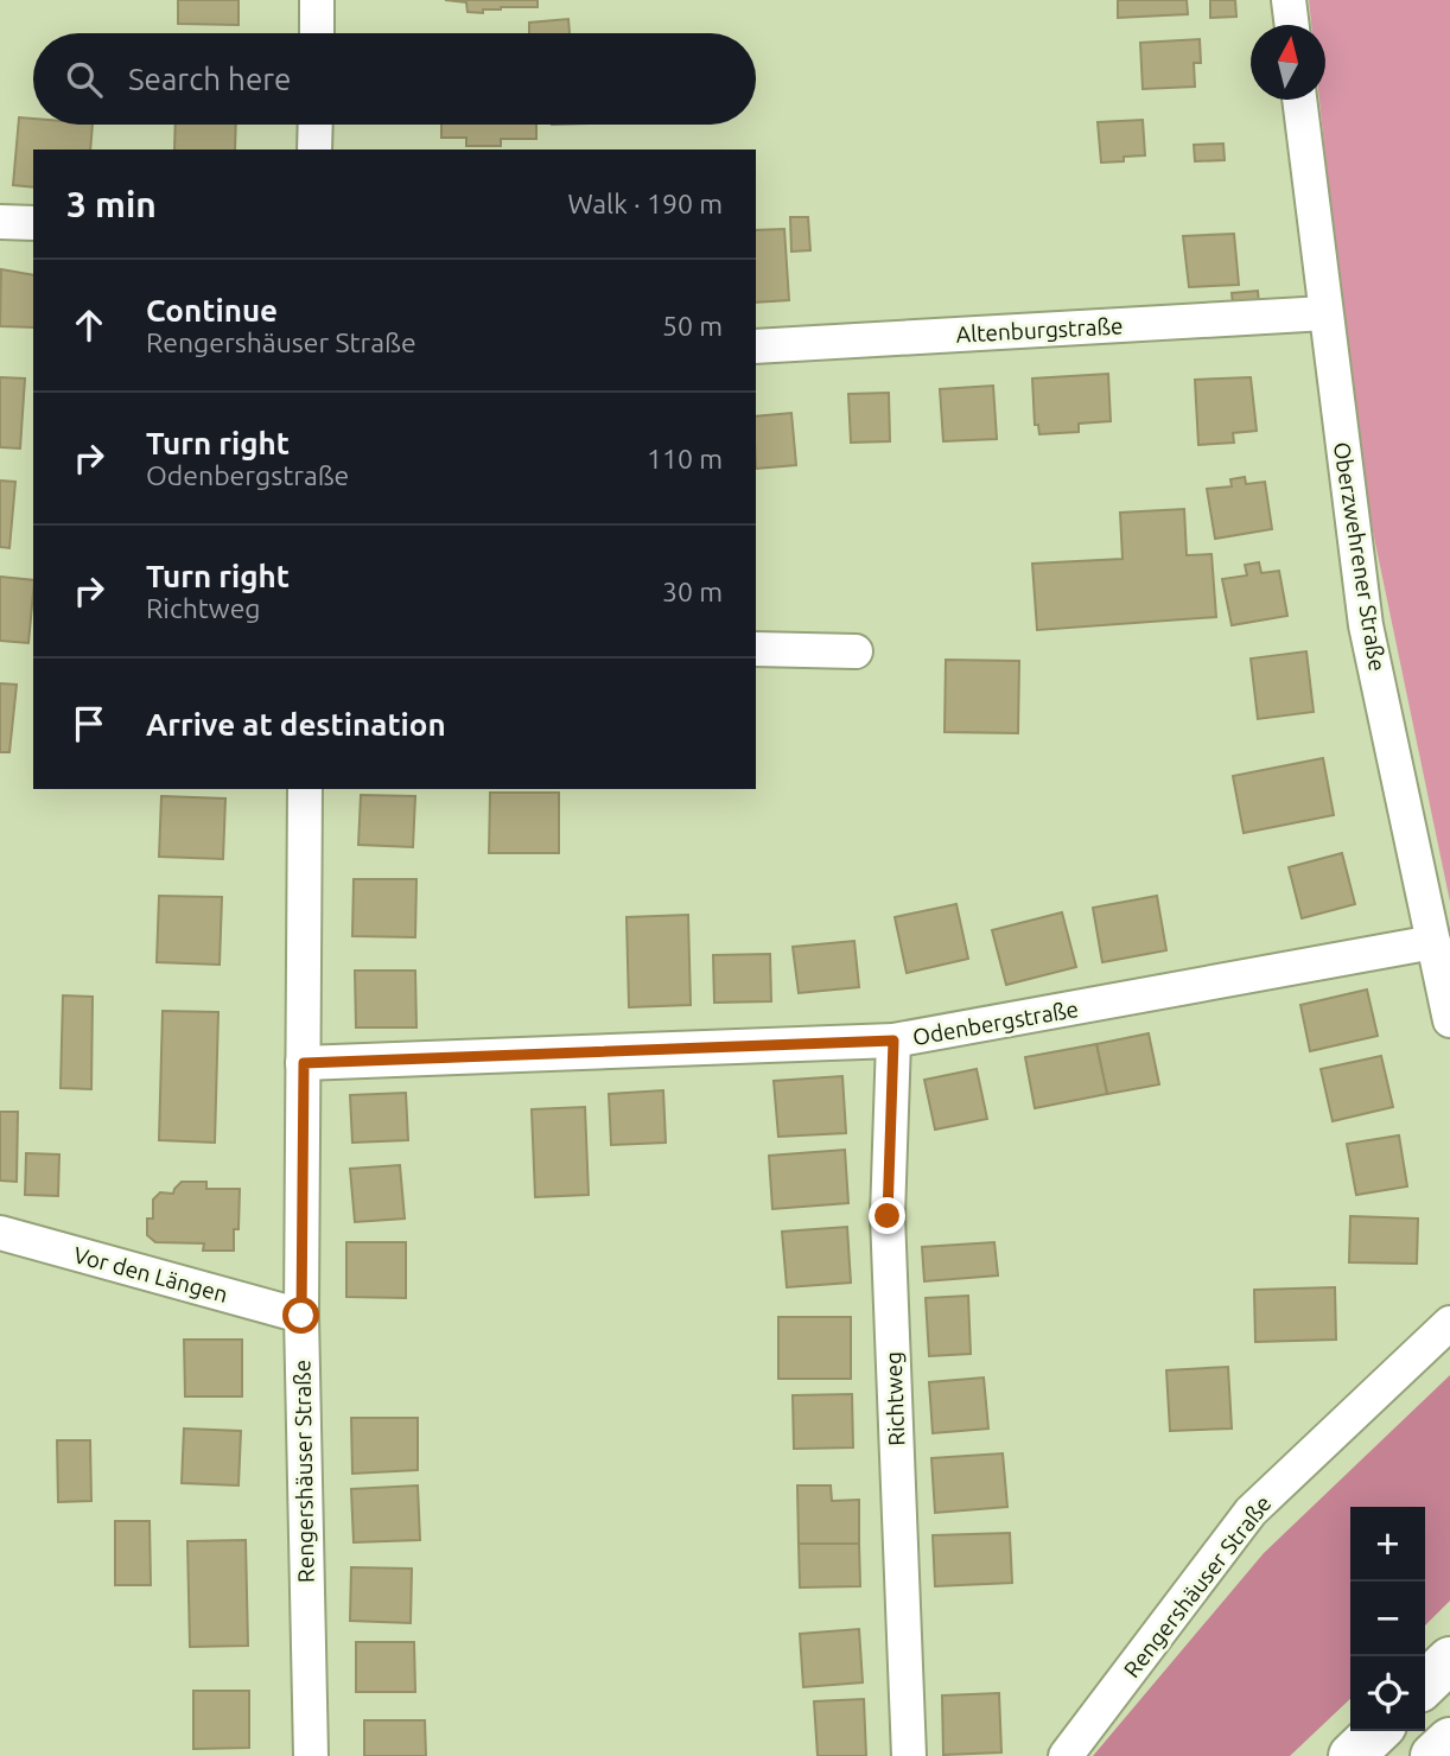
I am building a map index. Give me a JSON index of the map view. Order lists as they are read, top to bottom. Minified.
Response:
{"streets":{"street":["Altenburgstraße","Oberzwehrener Straße","Odenbergstraße","Vor den Längen","Richtweg","Rengershäuser Straße"]},"crossings":[["Altenburgstraße","Oberzwehrener Straße"],["Oberzwehrener Straße","Odenbergstraße"],["Odenbergstraße","Richtweg"],["Odenbergstraße","Rengershäuser Straße"],["Vor den Längen","Rengershäuser Straße"]],"north":"top","page":{"search":"Search here","heading":["3 min","Walk · 190 m"],"list":[["Continue","Rengershäuser Straße","50 m"],["Turn right","Odenbergstraße","110 m"],["Turn right","Richtweg","30 m"],"Arrive at destination"],"map_buttons":["+","−"]}}
